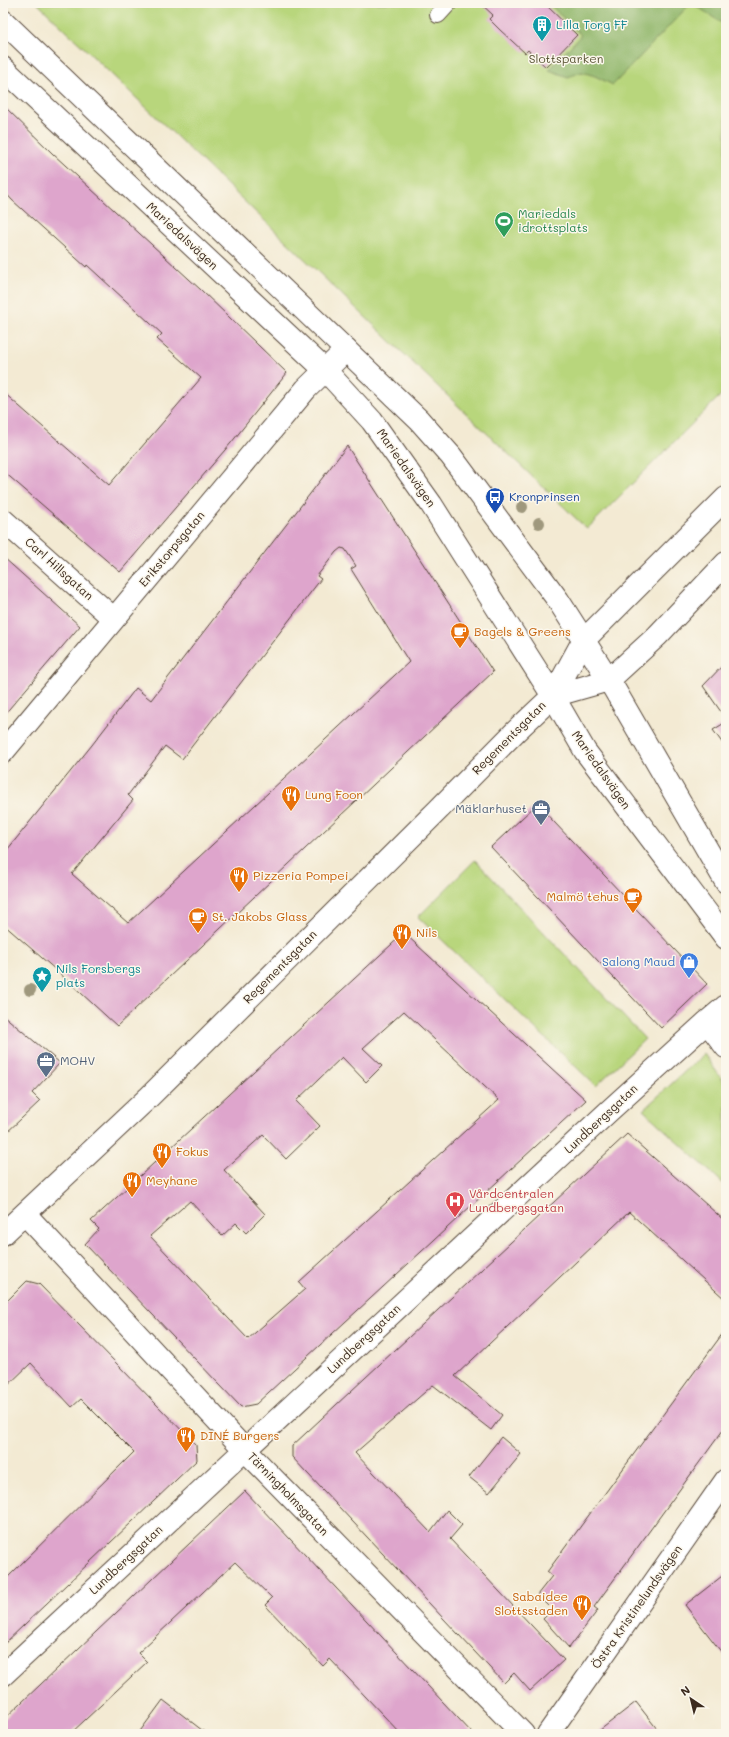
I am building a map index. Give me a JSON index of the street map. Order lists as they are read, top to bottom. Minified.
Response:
{"streets":{"street":["Mariedalsvägen","Erikstorpsgatan","Carl Hillsgatan","Regementsgatan","Lundbergsgatan","Tärningholmsgatan","Östra Kristinelundsvägen"]},"crossings":[["Mariedalsvägen","Erikstorpsgatan"],["Mariedalsvägen","Regementsgatan"],["Erikstorpsgatan","Carl Hillsgatan"],["Regementsgatan","Tärningholmsgatan"],["Lundbergsgatan","Tärningholmsgatan"]],"parks":["Slottsparken"],"places":{"building":["Lilla Torg FF"],"sports":["Mariedals idrottsplats"],"bus stop":["Kronprinsen"],"cafe":["Bagels & Greens","Malmö tehus","St. Jakobs Glass"],"restaurant":["Lung Foon","Pizzeria Pompei","Nils","Fokus","Meyhane","DINÉ Burgers","Sabaidee Slottsstaden"],"office":["Mäklarhuset","MOHV"],"shop":["Salong Maud"],"place":["Nils Forsbergs plats"],"hospital":["Vårdcentralen Lundbergsgatan"]},"north":"top left"}
